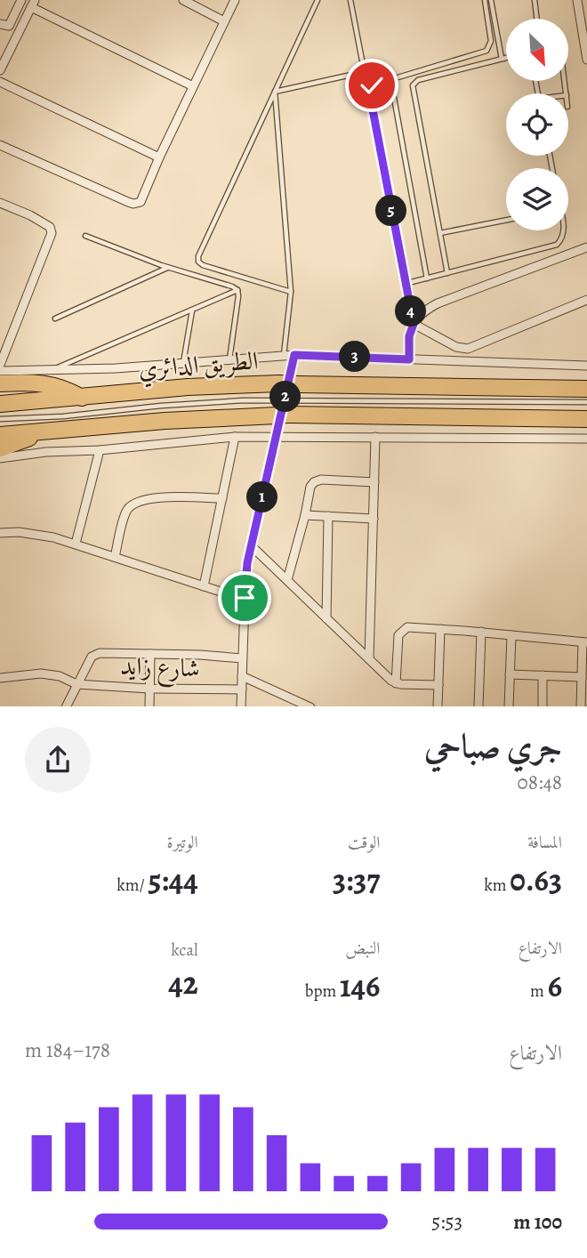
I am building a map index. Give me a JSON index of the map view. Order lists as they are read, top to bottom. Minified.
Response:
{"streets":{"highway":["الطريق الدائري"],"street":["شارع زايد"]},"north":"bottom right","page":{"pins":["5","4","3","2","1"],"heading":["جري صباحي","08:48"],"stats":[["المسافة","0.63 km"],["الوقت","3:37"],["الوتيرة","5:44 /km"],["الارتفاع","6 m"],["النبض","146 bpm"],["kcal","42"]],"chart":["الارتفاع","178–184 m"],"list":[{"name":"100 m","note":"5:53"}]}}
